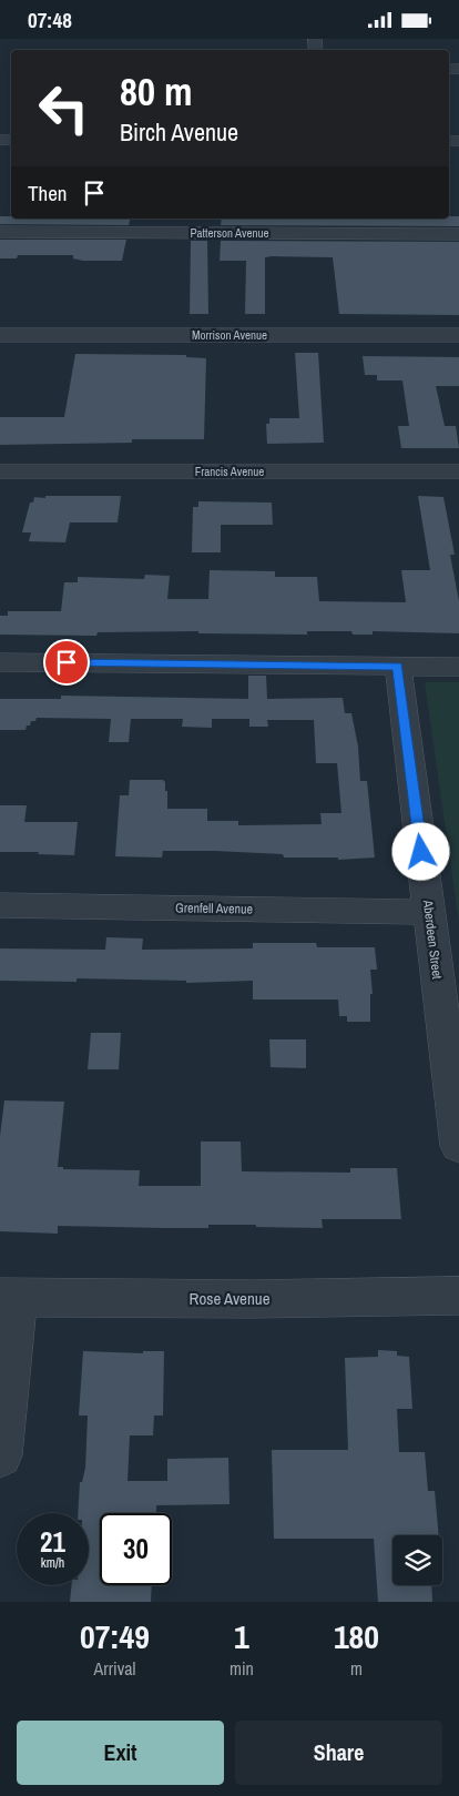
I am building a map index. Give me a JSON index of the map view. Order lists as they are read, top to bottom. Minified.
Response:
{"streets":{"street":["Patterson Avenue","Morrison Avenue","Francis Avenue","Grenfell Avenue","Aberdeen Street","Rose Avenue"]},"crossings":[["Grenfell Avenue","Aberdeen Street"]],"page":{"status":"07:48","turn":["80 m","Birch Avenue"],"then":"Then","speed":"21 km/h","limit":"30","eta":["07:49","Arrival","1","min","180","m"],"buttons":["Exit","Share"]}}
